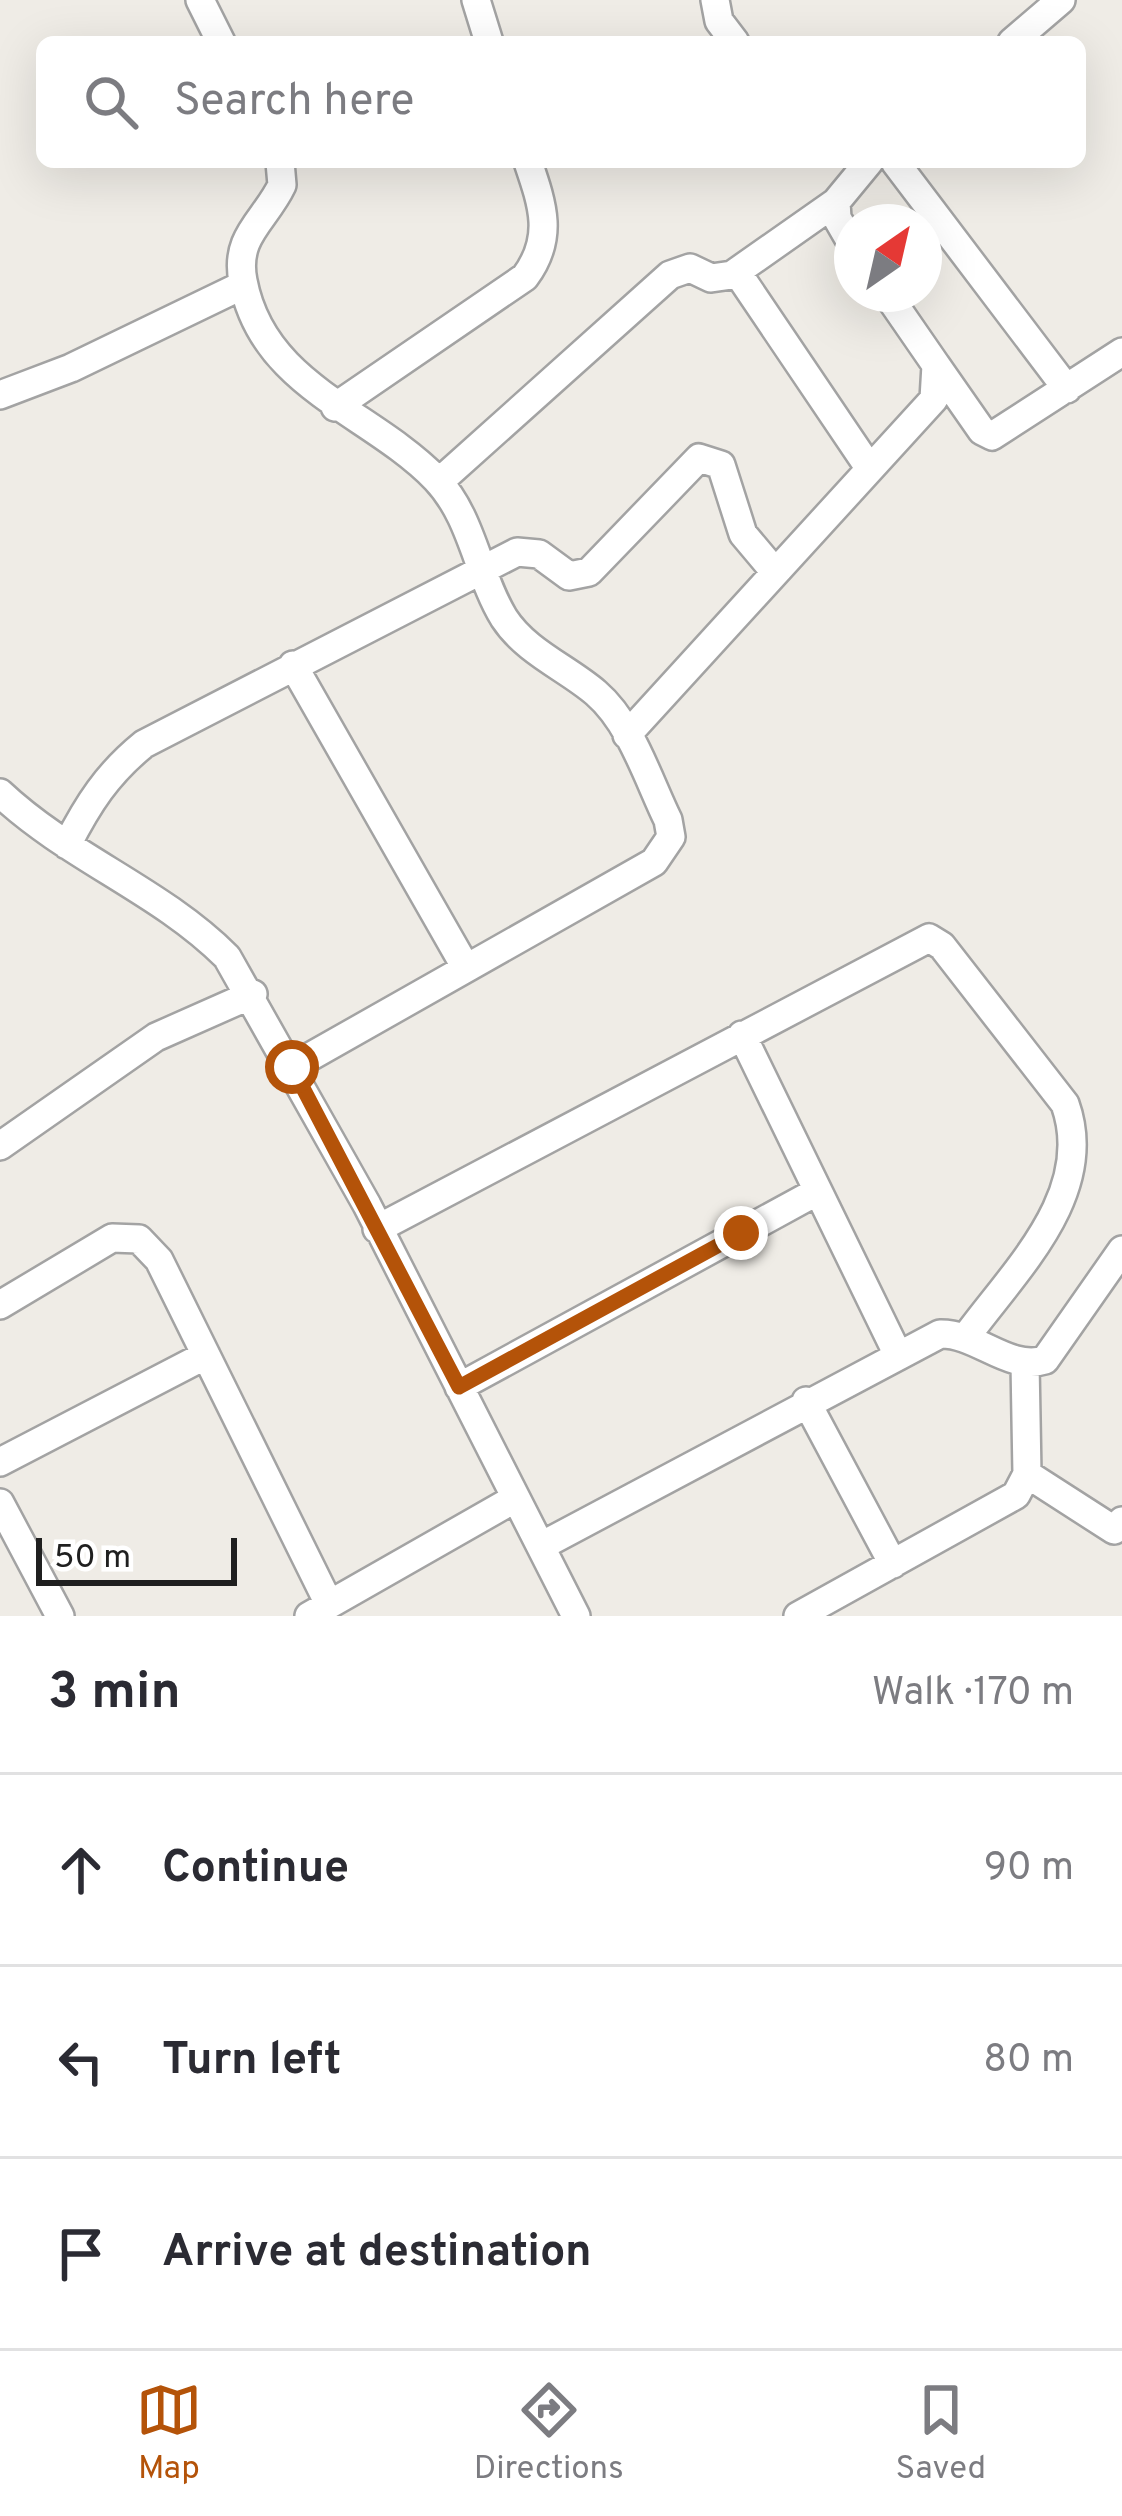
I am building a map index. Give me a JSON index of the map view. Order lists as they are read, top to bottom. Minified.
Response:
{"scale_bar":"50 m","north":"top right","page":{"search":"Search here","scale":"50 m","heading":["3 min","Walk · 170 m"],"list":[["Continue","90 m"],["Turn left","80 m"],"Arrive at destination"],"nav":["Map","Directions","Saved"]}}
